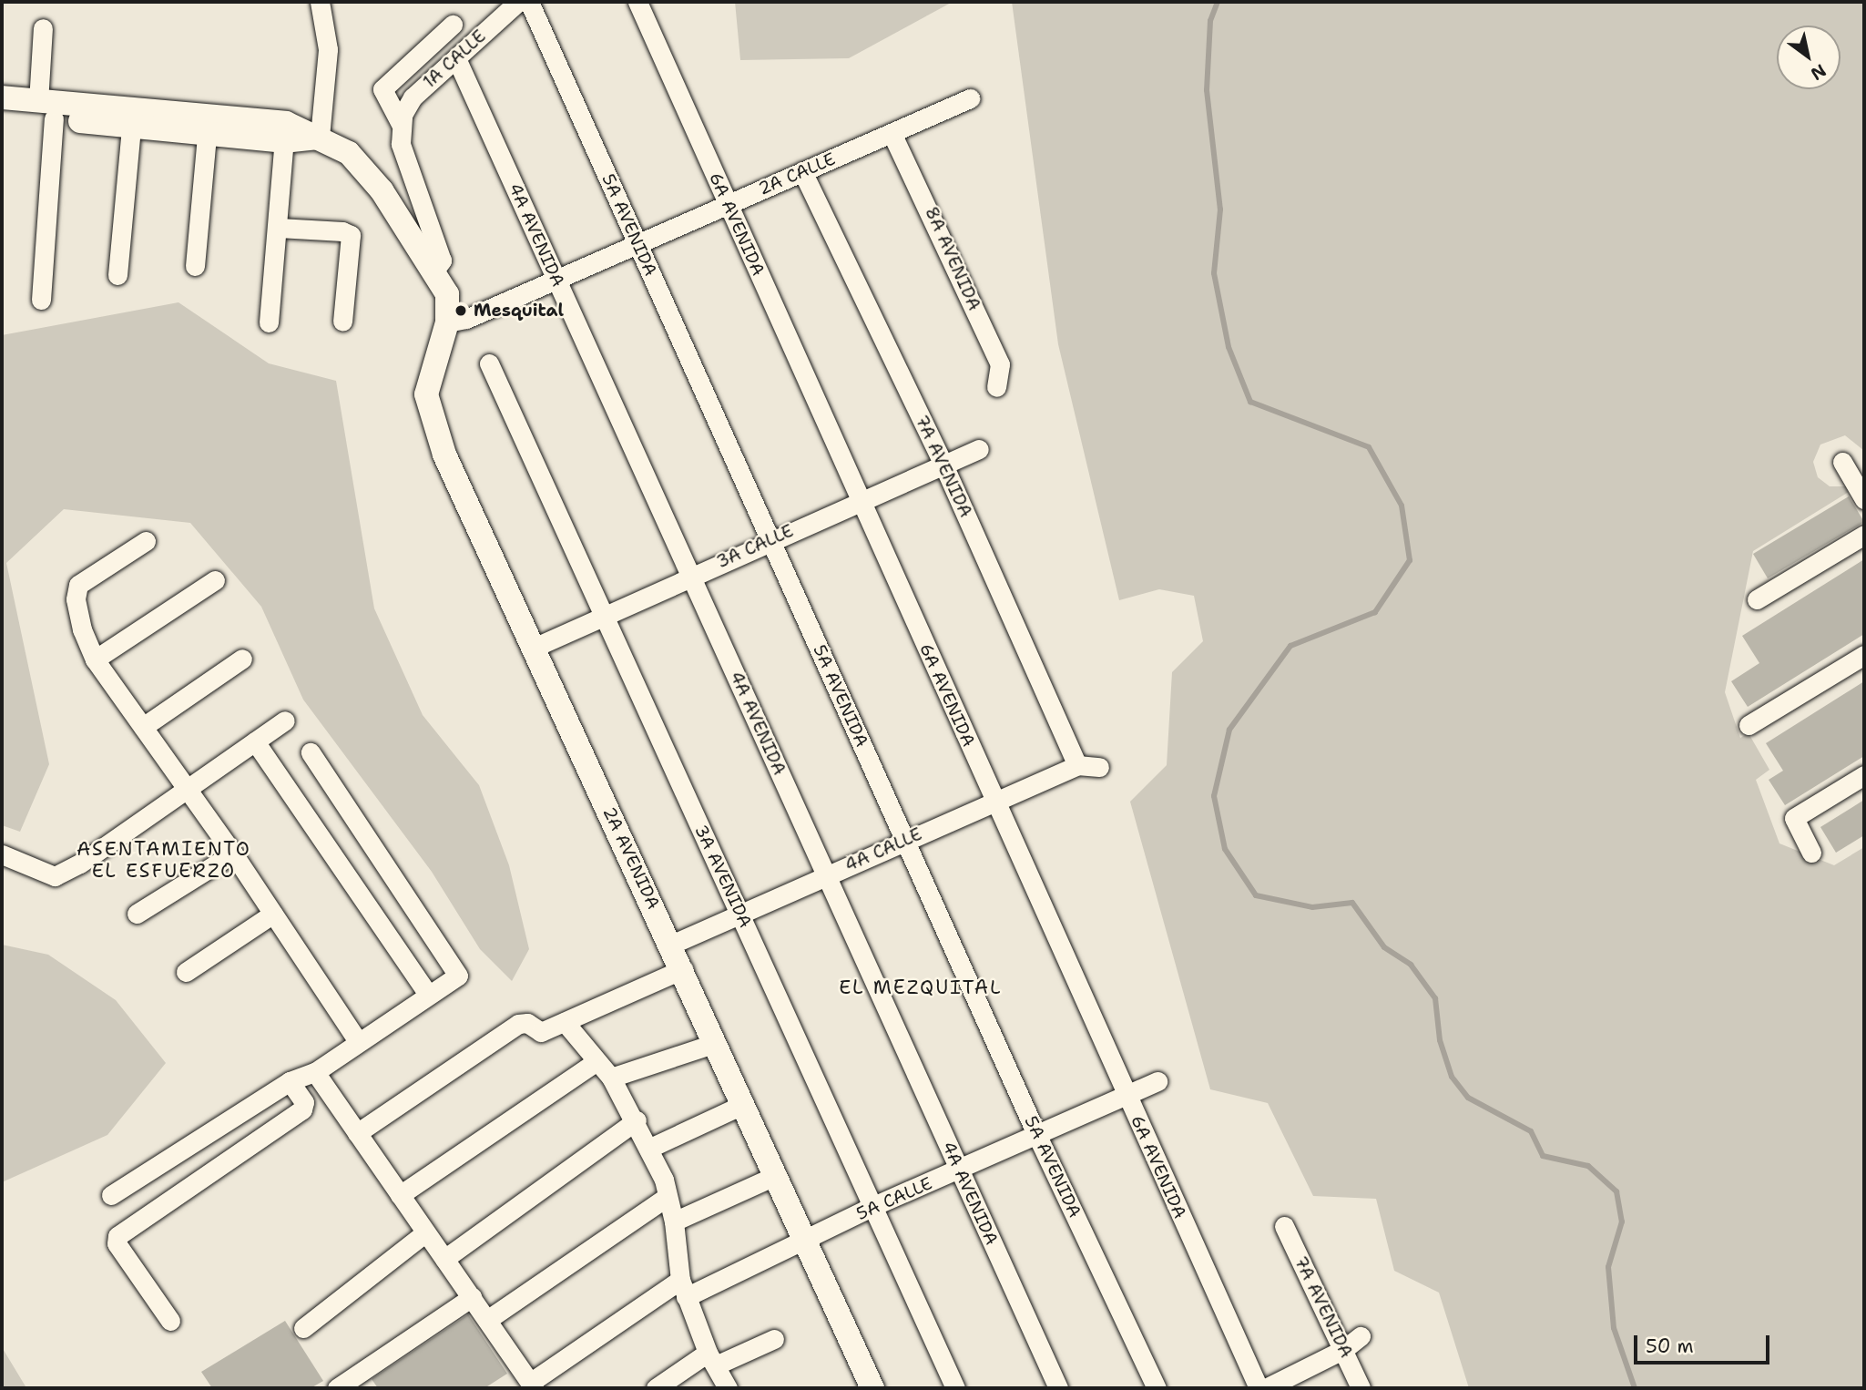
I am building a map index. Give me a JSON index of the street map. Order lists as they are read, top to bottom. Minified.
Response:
{"streets":{"main road":["2A AVENIDA"],"street":["1A CALLE","2A CALLE","6A AVENIDA","5A AVENIDA","4A AVENIDA","8A AVENIDA","7A AVENIDA","3A CALLE","4A CALLE","3A AVENIDA","5A CALLE"]},"crossings":[["1A CALLE","4A AVENIDA"],["2A CALLE","6A AVENIDA"],["2A CALLE","5A AVENIDA"],["2A CALLE","4A AVENIDA"],["2A CALLE","8A AVENIDA"],["2A CALLE","7A AVENIDA"],["2A CALLE","2A AVENIDA"],["6A AVENIDA","3A CALLE"],["6A AVENIDA","4A CALLE"],["6A AVENIDA","5A CALLE"],["5A AVENIDA","3A CALLE"],["5A AVENIDA","4A CALLE"],["5A AVENIDA","5A CALLE"],["4A AVENIDA","3A CALLE"],["4A AVENIDA","4A CALLE"],["4A AVENIDA","5A CALLE"],["7A AVENIDA","3A CALLE"],["7A AVENIDA","4A CALLE"],["3A CALLE","2A AVENIDA"],["3A CALLE","3A AVENIDA"],["4A CALLE","2A AVENIDA"],["4A CALLE","3A AVENIDA"],["2A AVENIDA","5A CALLE"],["3A AVENIDA","5A CALLE"]],"districts":["ASENTAMIENTO EL ESFUERZO","EL MEZQUITAL"],"places":["Mesquital"],"scale_bar":"50 m","north":"bottom right"}
